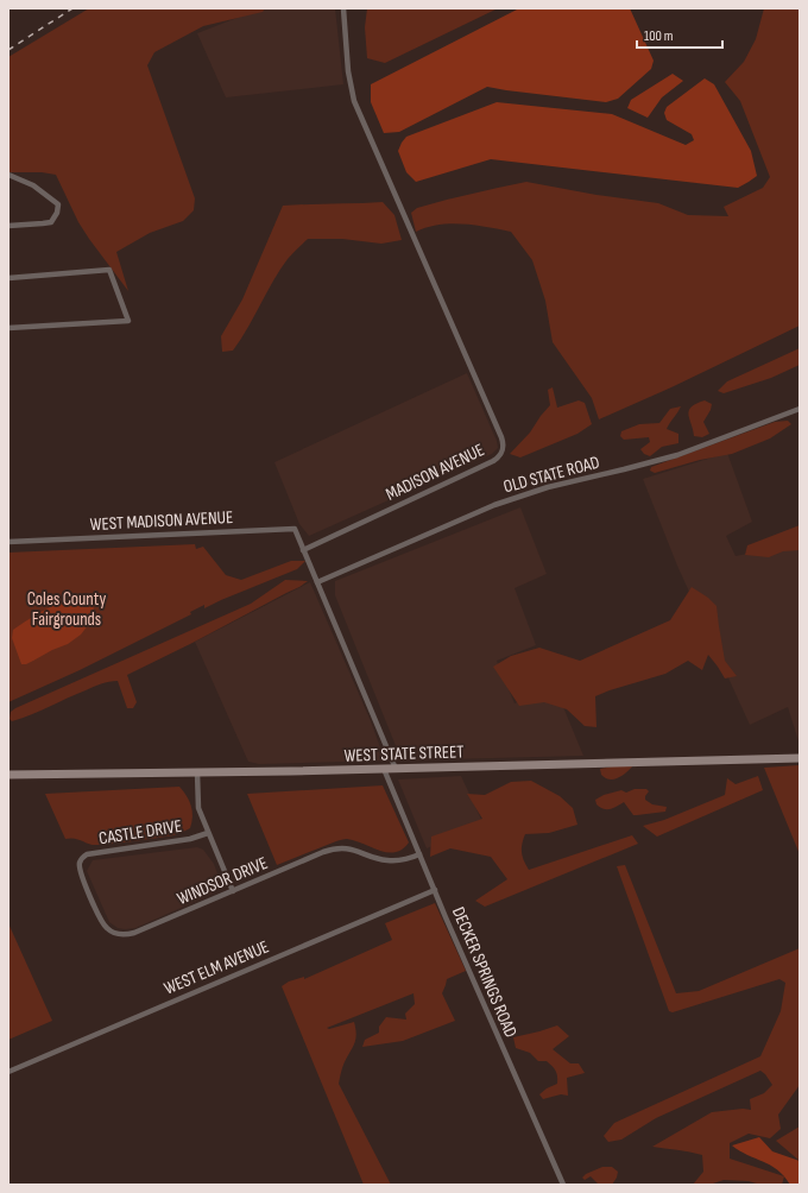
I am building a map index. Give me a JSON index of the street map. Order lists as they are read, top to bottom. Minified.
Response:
{"streets":{"street":["MADISON AVENUE","OLD STATE ROAD","WEST MADISON AVENUE","WEST STATE STREET","CASTLE DRIVE","WINDSOR DRIVE","WEST ELM AVENUE","DECKER SPRINGS ROAD"]},"crossings":[["MADISON AVENUE","WEST MADISON AVENUE"],["WEST STATE STREET","DECKER SPRINGS ROAD"],["CASTLE DRIVE","WINDSOR DRIVE"],["WINDSOR DRIVE","DECKER SPRINGS ROAD"],["WEST ELM AVENUE","DECKER SPRINGS ROAD"]],"parks":["Coles County Fairgrounds"],"scale_bar":"100 m"}
